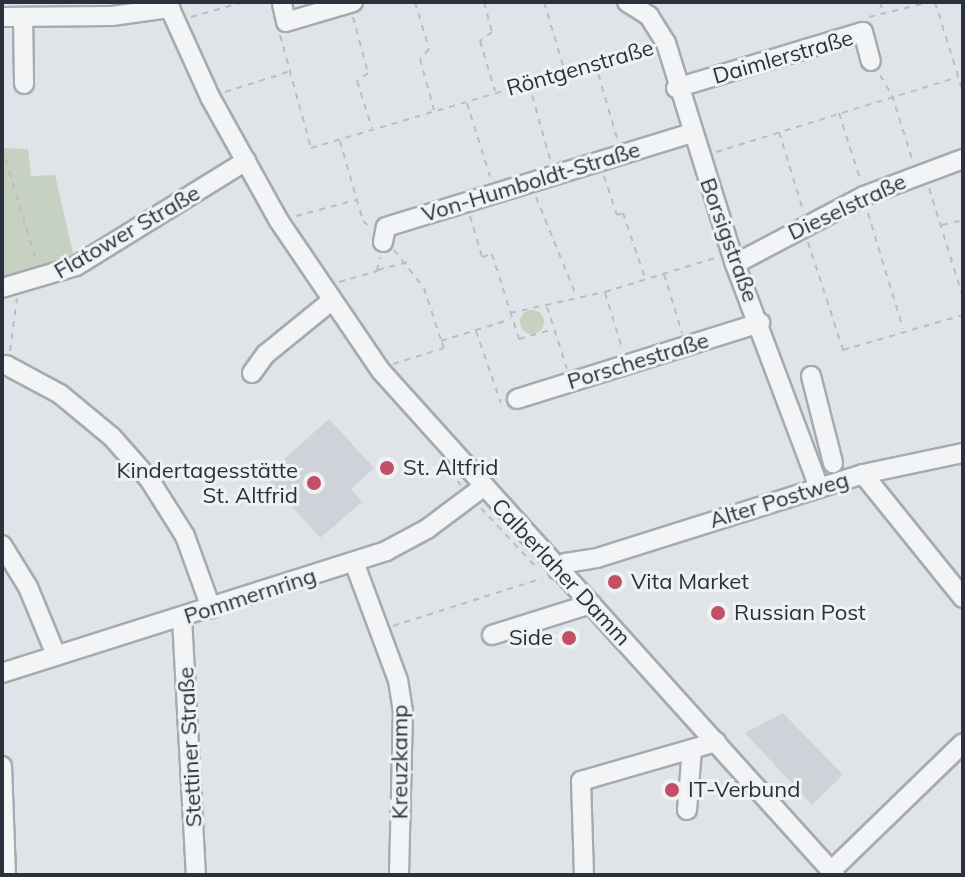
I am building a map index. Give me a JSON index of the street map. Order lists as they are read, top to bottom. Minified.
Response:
{"streets":{"street":["Daimlerstraße","Von-Humboldt-Straße","Dieselstraße","Flatower Straße","Borsigstraße","Porschestraße","Alter Postweg","Calberlaher Damm","Pommernring","Stettiner Straße","Kreuzkamp"],"path":["Röntgenstraße"]},"crossings":[["Daimlerstraße","Borsigstraße"],["Röntgenstraße","Borsigstraße"],["Von-Humboldt-Straße","Borsigstraße"],["Dieselstraße","Borsigstraße"],["Flatower Straße","Calberlaher Damm"],["Borsigstraße","Porschestraße"],["Borsigstraße","Alter Postweg"],["Alter Postweg","Calberlaher Damm"],["Calberlaher Damm","Pommernring"],["Pommernring","Stettiner Straße"],["Pommernring","Kreuzkamp"]],"places":["St. Altfrid","Kindertagesstätte St. Altfrid","Vita Market","Russian Post","Side","IT-Verbund"]}
